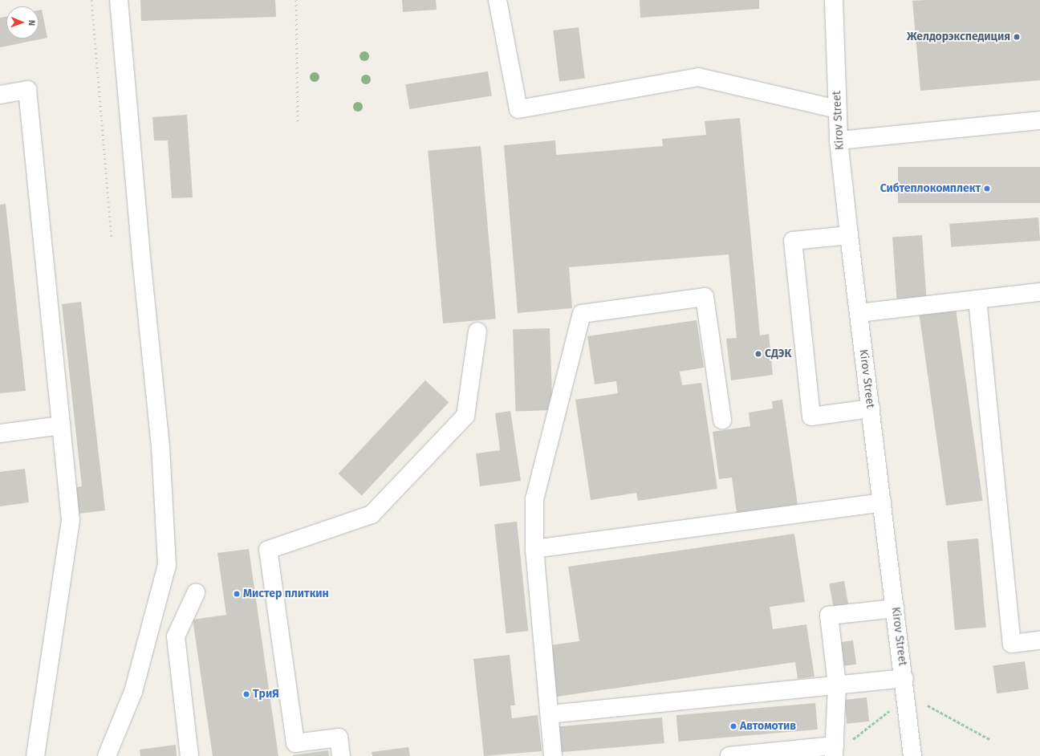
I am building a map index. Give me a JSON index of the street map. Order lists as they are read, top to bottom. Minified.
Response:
{"streets":{"street":["Kirov Street"]},"places":["Желдорэкспедиция","Сибтеплокомплект","СДЭК","Мистер плиткин","ТриЯ","Автомотив"],"north":"right"}
